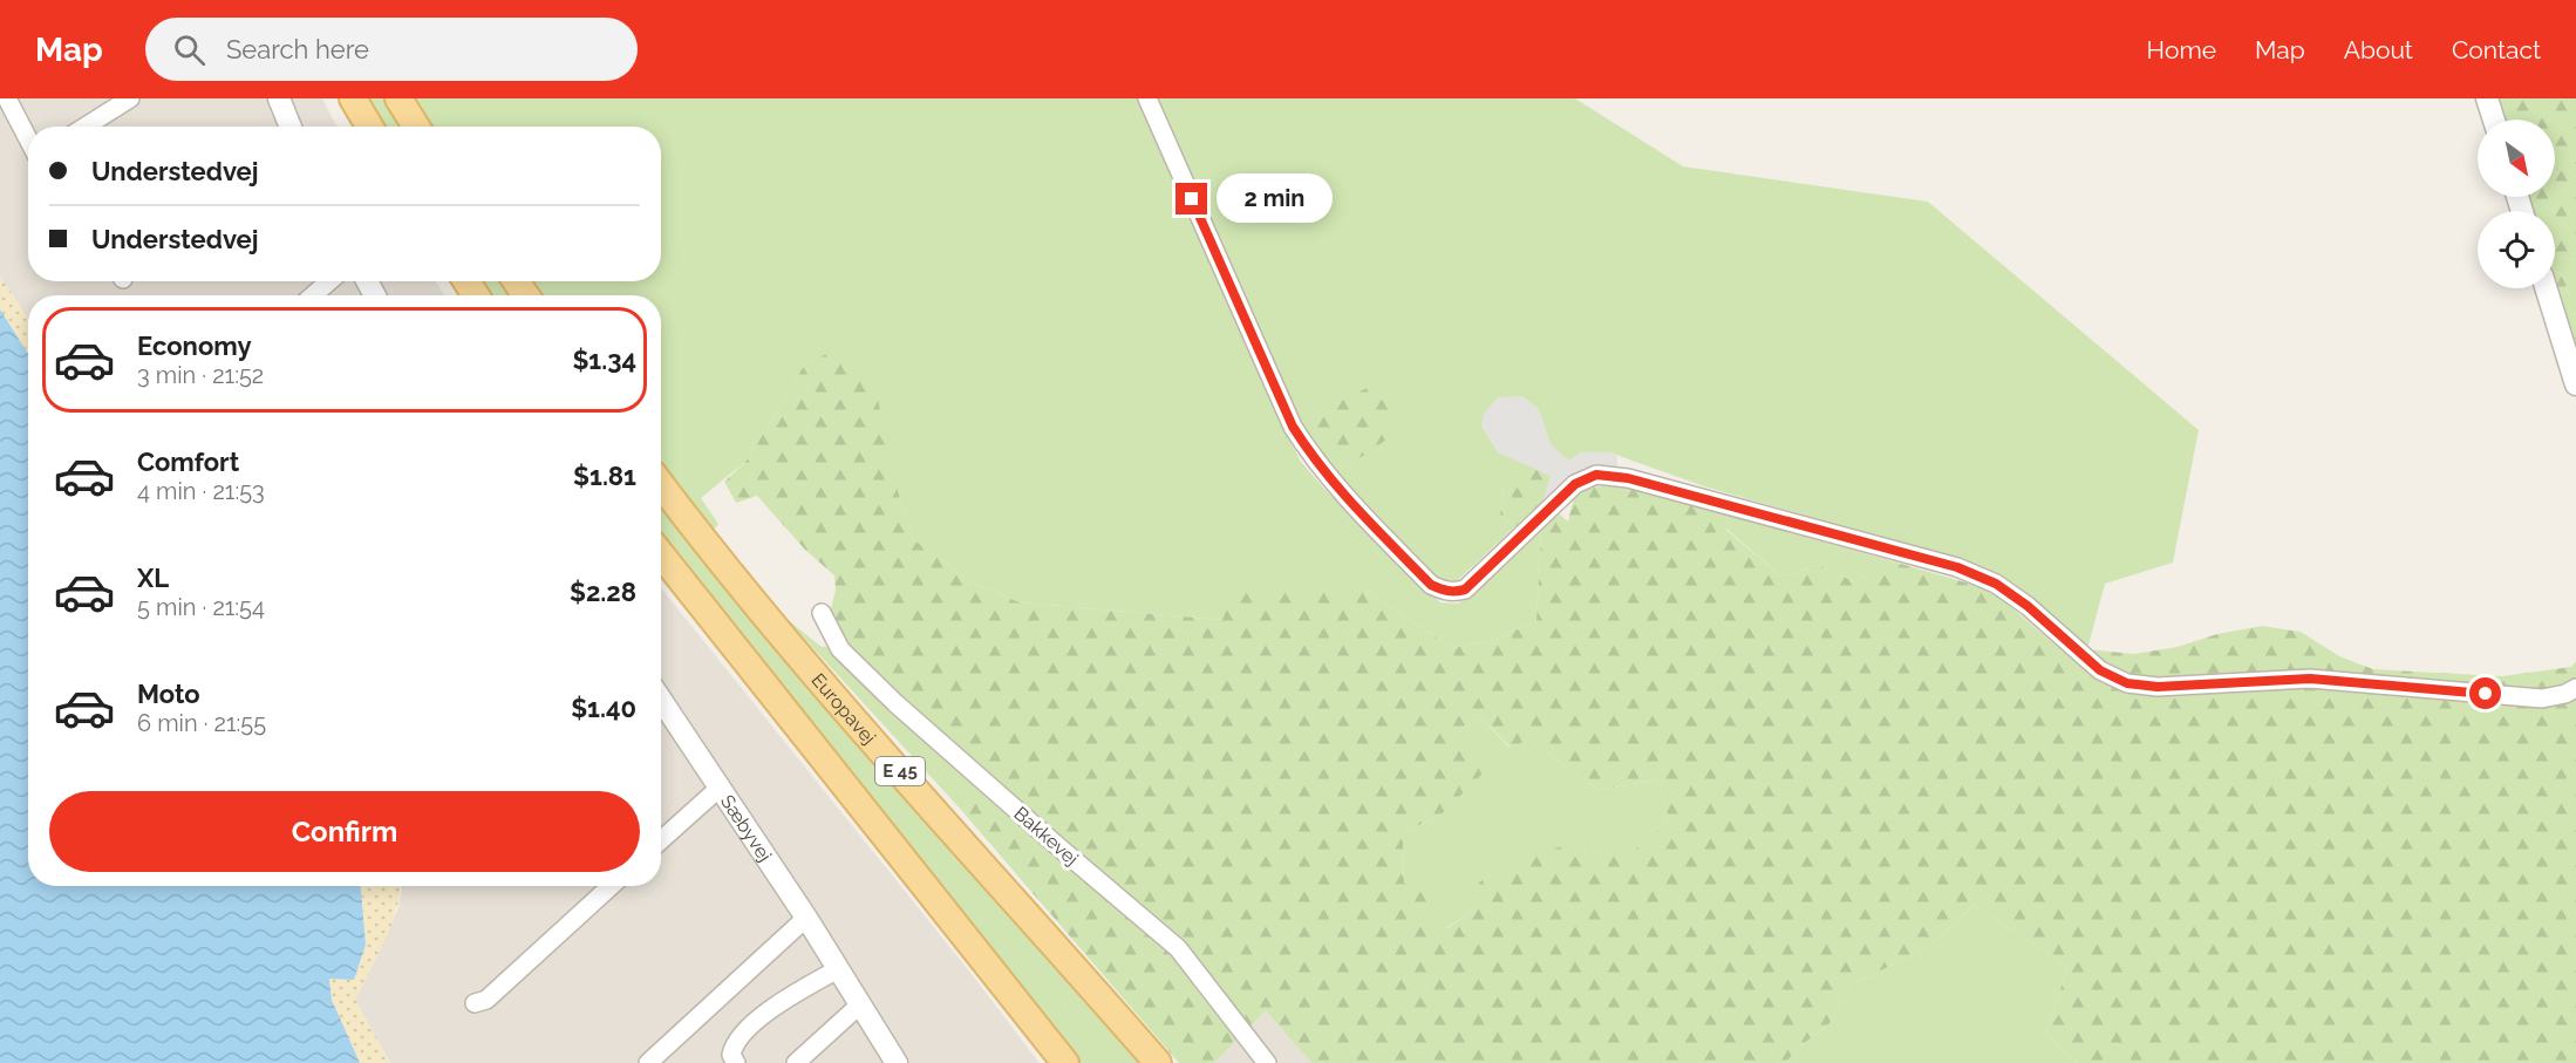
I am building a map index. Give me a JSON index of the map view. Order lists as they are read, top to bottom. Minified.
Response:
{"streets":{"main road":["Europavej","E 45"],"street":["Sæbyvej","Bakkevej"]},"north":"bottom right","page":{"header":"Map","search":"Search here","nav":["Home","Map","About","Contact"],"banner":["Understedvej","Understedvej"],"bubble":"2 min","list":[{"name":"Economy","note":"3 min · 21:52","value":"$1.34"},{"name":"Comfort","note":"4 min · 21:53","value":"$1.81"},{"name":"XL","note":"5 min · 21:54","value":"$2.28"},{"name":"Moto","note":"6 min · 21:55","value":"$1.40"}],"buttons":"Confirm"}}
